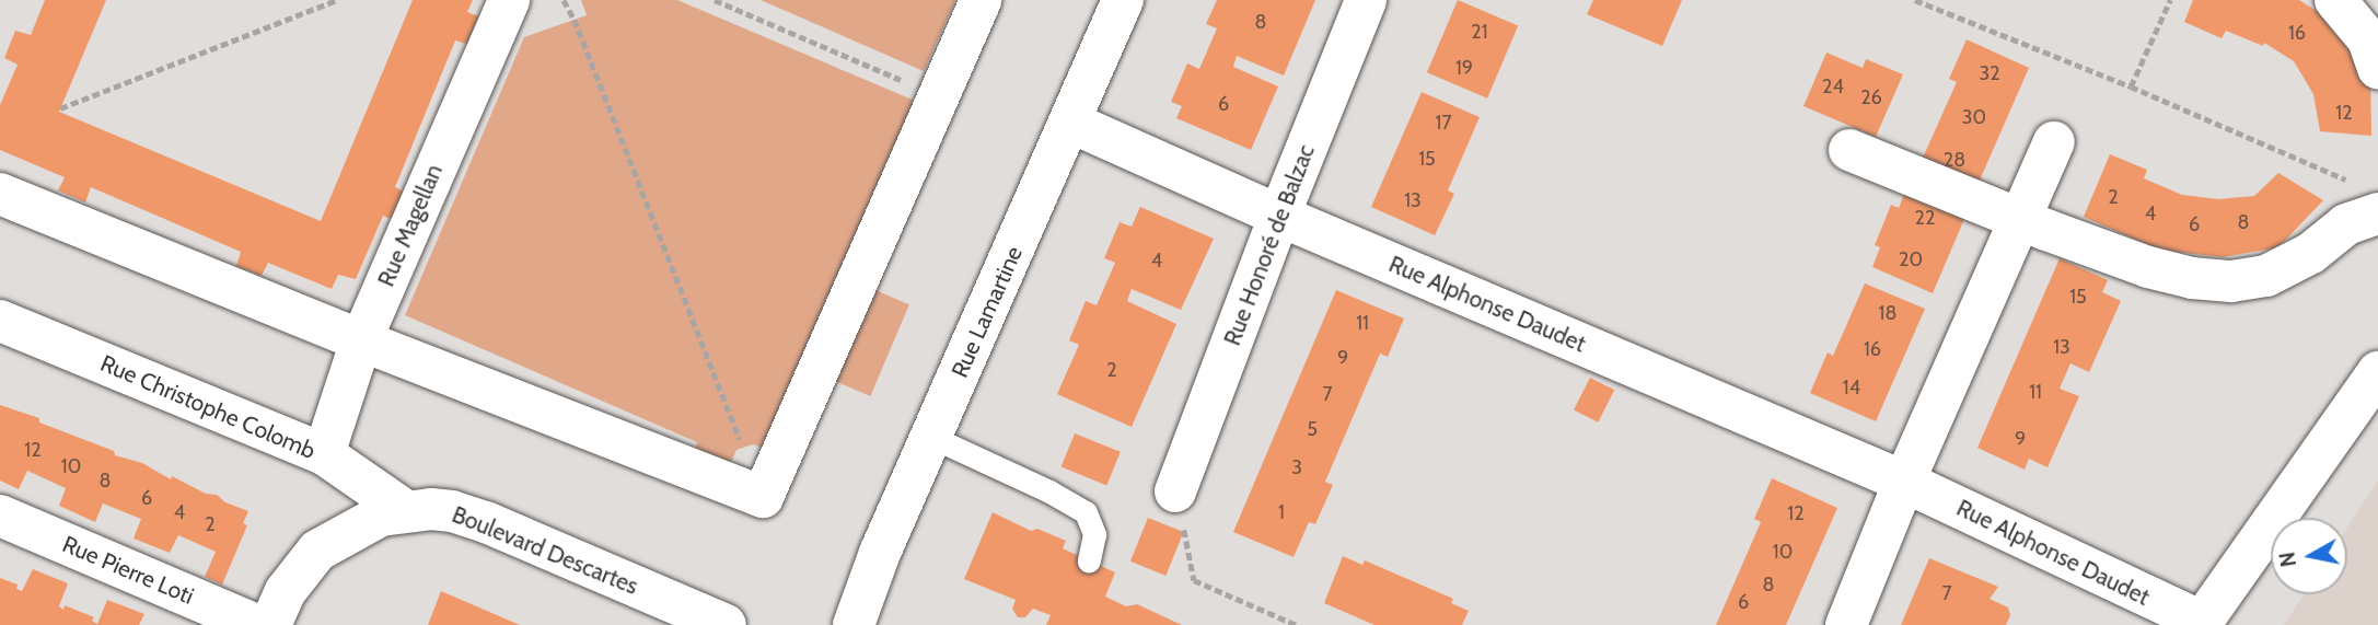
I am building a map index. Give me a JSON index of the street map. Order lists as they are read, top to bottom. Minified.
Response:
{"streets":{"street":["Rue Magellan","Rue Honoré de Balzac","Rue Alphonse Daudet","Rue Lamartine","Rue Christophe Colomb","Boulevard Descartes","Rue Pierre Loti"]},"crossings":[["Rue Magellan","Rue Christophe Colomb"],["Rue Honoré de Balzac","Rue Alphonse Daudet"],["Rue Alphonse Daudet","Rue Lamartine"],["Rue Christophe Colomb","Boulevard Descartes"]],"house_numbers":["8","21","16","19","32","24","26","6","12","30","17","15","28","2","13","4","22","8","6","20","4","15","18","11","13","16","9","2","14","11","7","5","9","12","10","3","8","6","4","1","12","2","10","8","7","6"],"north":"left"}
